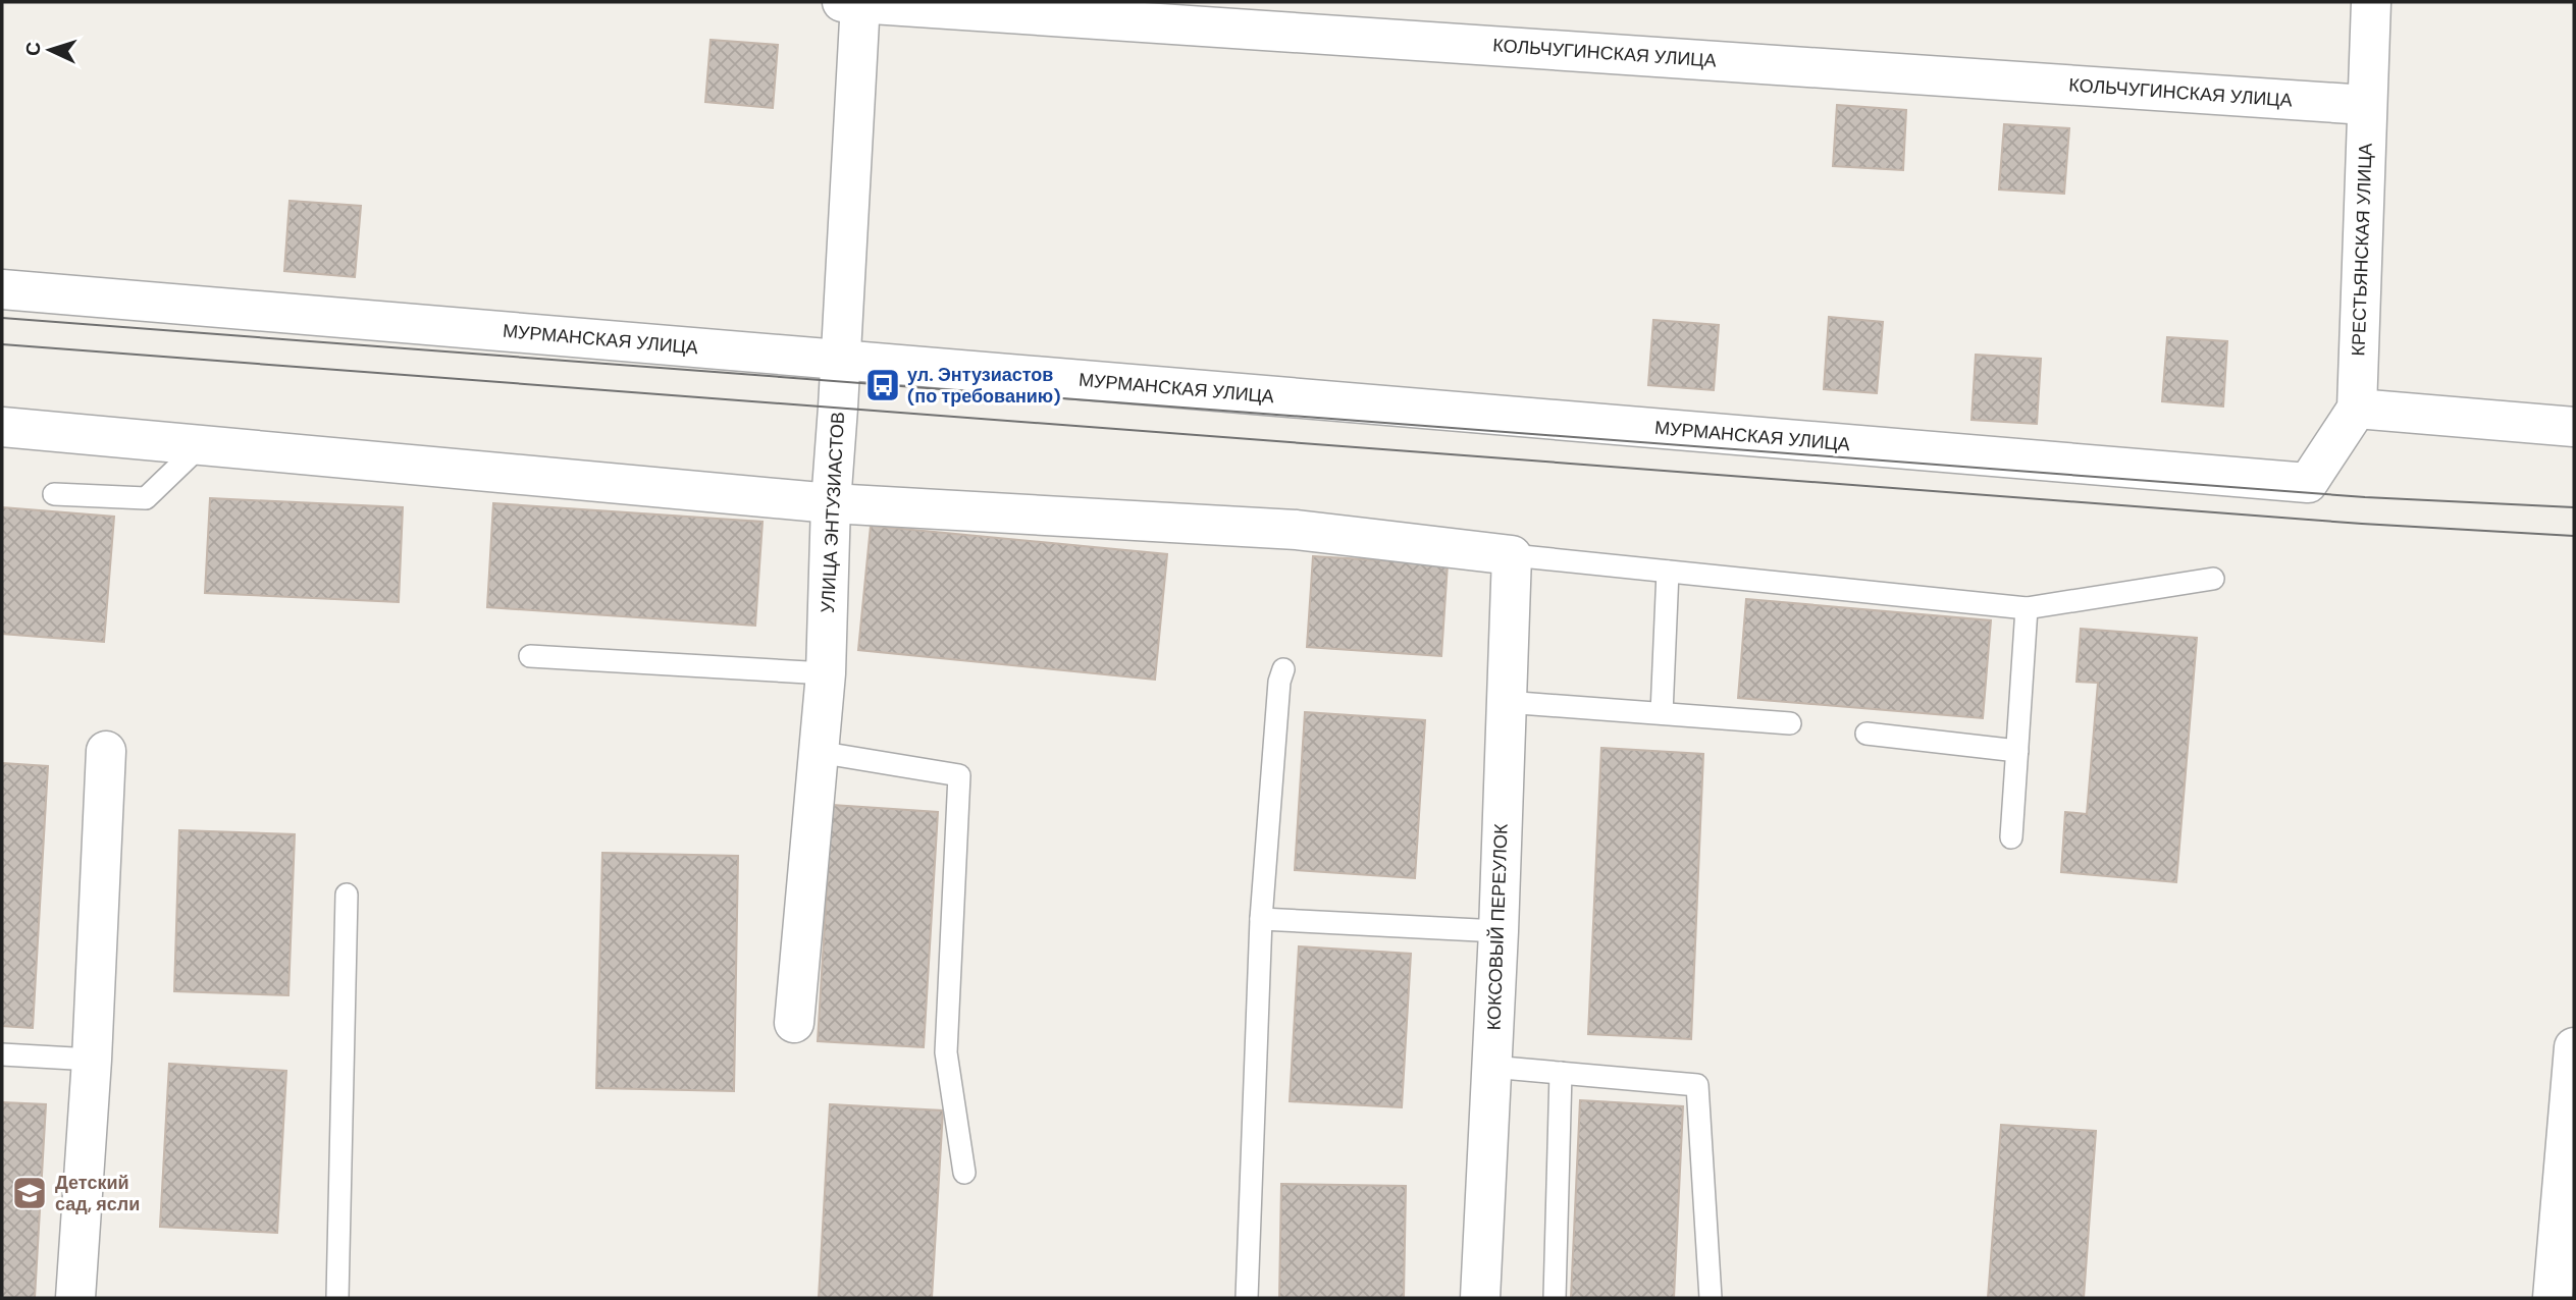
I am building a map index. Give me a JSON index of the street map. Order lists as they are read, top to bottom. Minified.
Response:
{"streets":{"street":["КОЛЬЧУГИНСКАЯ УЛИЦА","КРЕСТЬЯНСКАЯ УЛИЦА","МУРМАНСКАЯ УЛИЦА","УЛИЦА ЭНТУЗИАСТОВ","КОКСОВЫЙ ПЕРЕУЛОК"]},"crossings":[["КОЛЬЧУГИНСКАЯ УЛИЦА","КРЕСТЬЯНСКАЯ УЛИЦА"],["КОЛЬЧУГИНСКАЯ УЛИЦА","УЛИЦА ЭНТУЗИАСТОВ"],["КРЕСТЬЯНСКАЯ УЛИЦА","МУРМАНСКАЯ УЛИЦА"],["МУРМАНСКАЯ УЛИЦА","УЛИЦА ЭНТУЗИАСТОВ"]],"places":{"bus stop":["ул. Энтузиастов (по требованию)"],"school or university":["Детский сад, ясли"]},"north":"left"}
